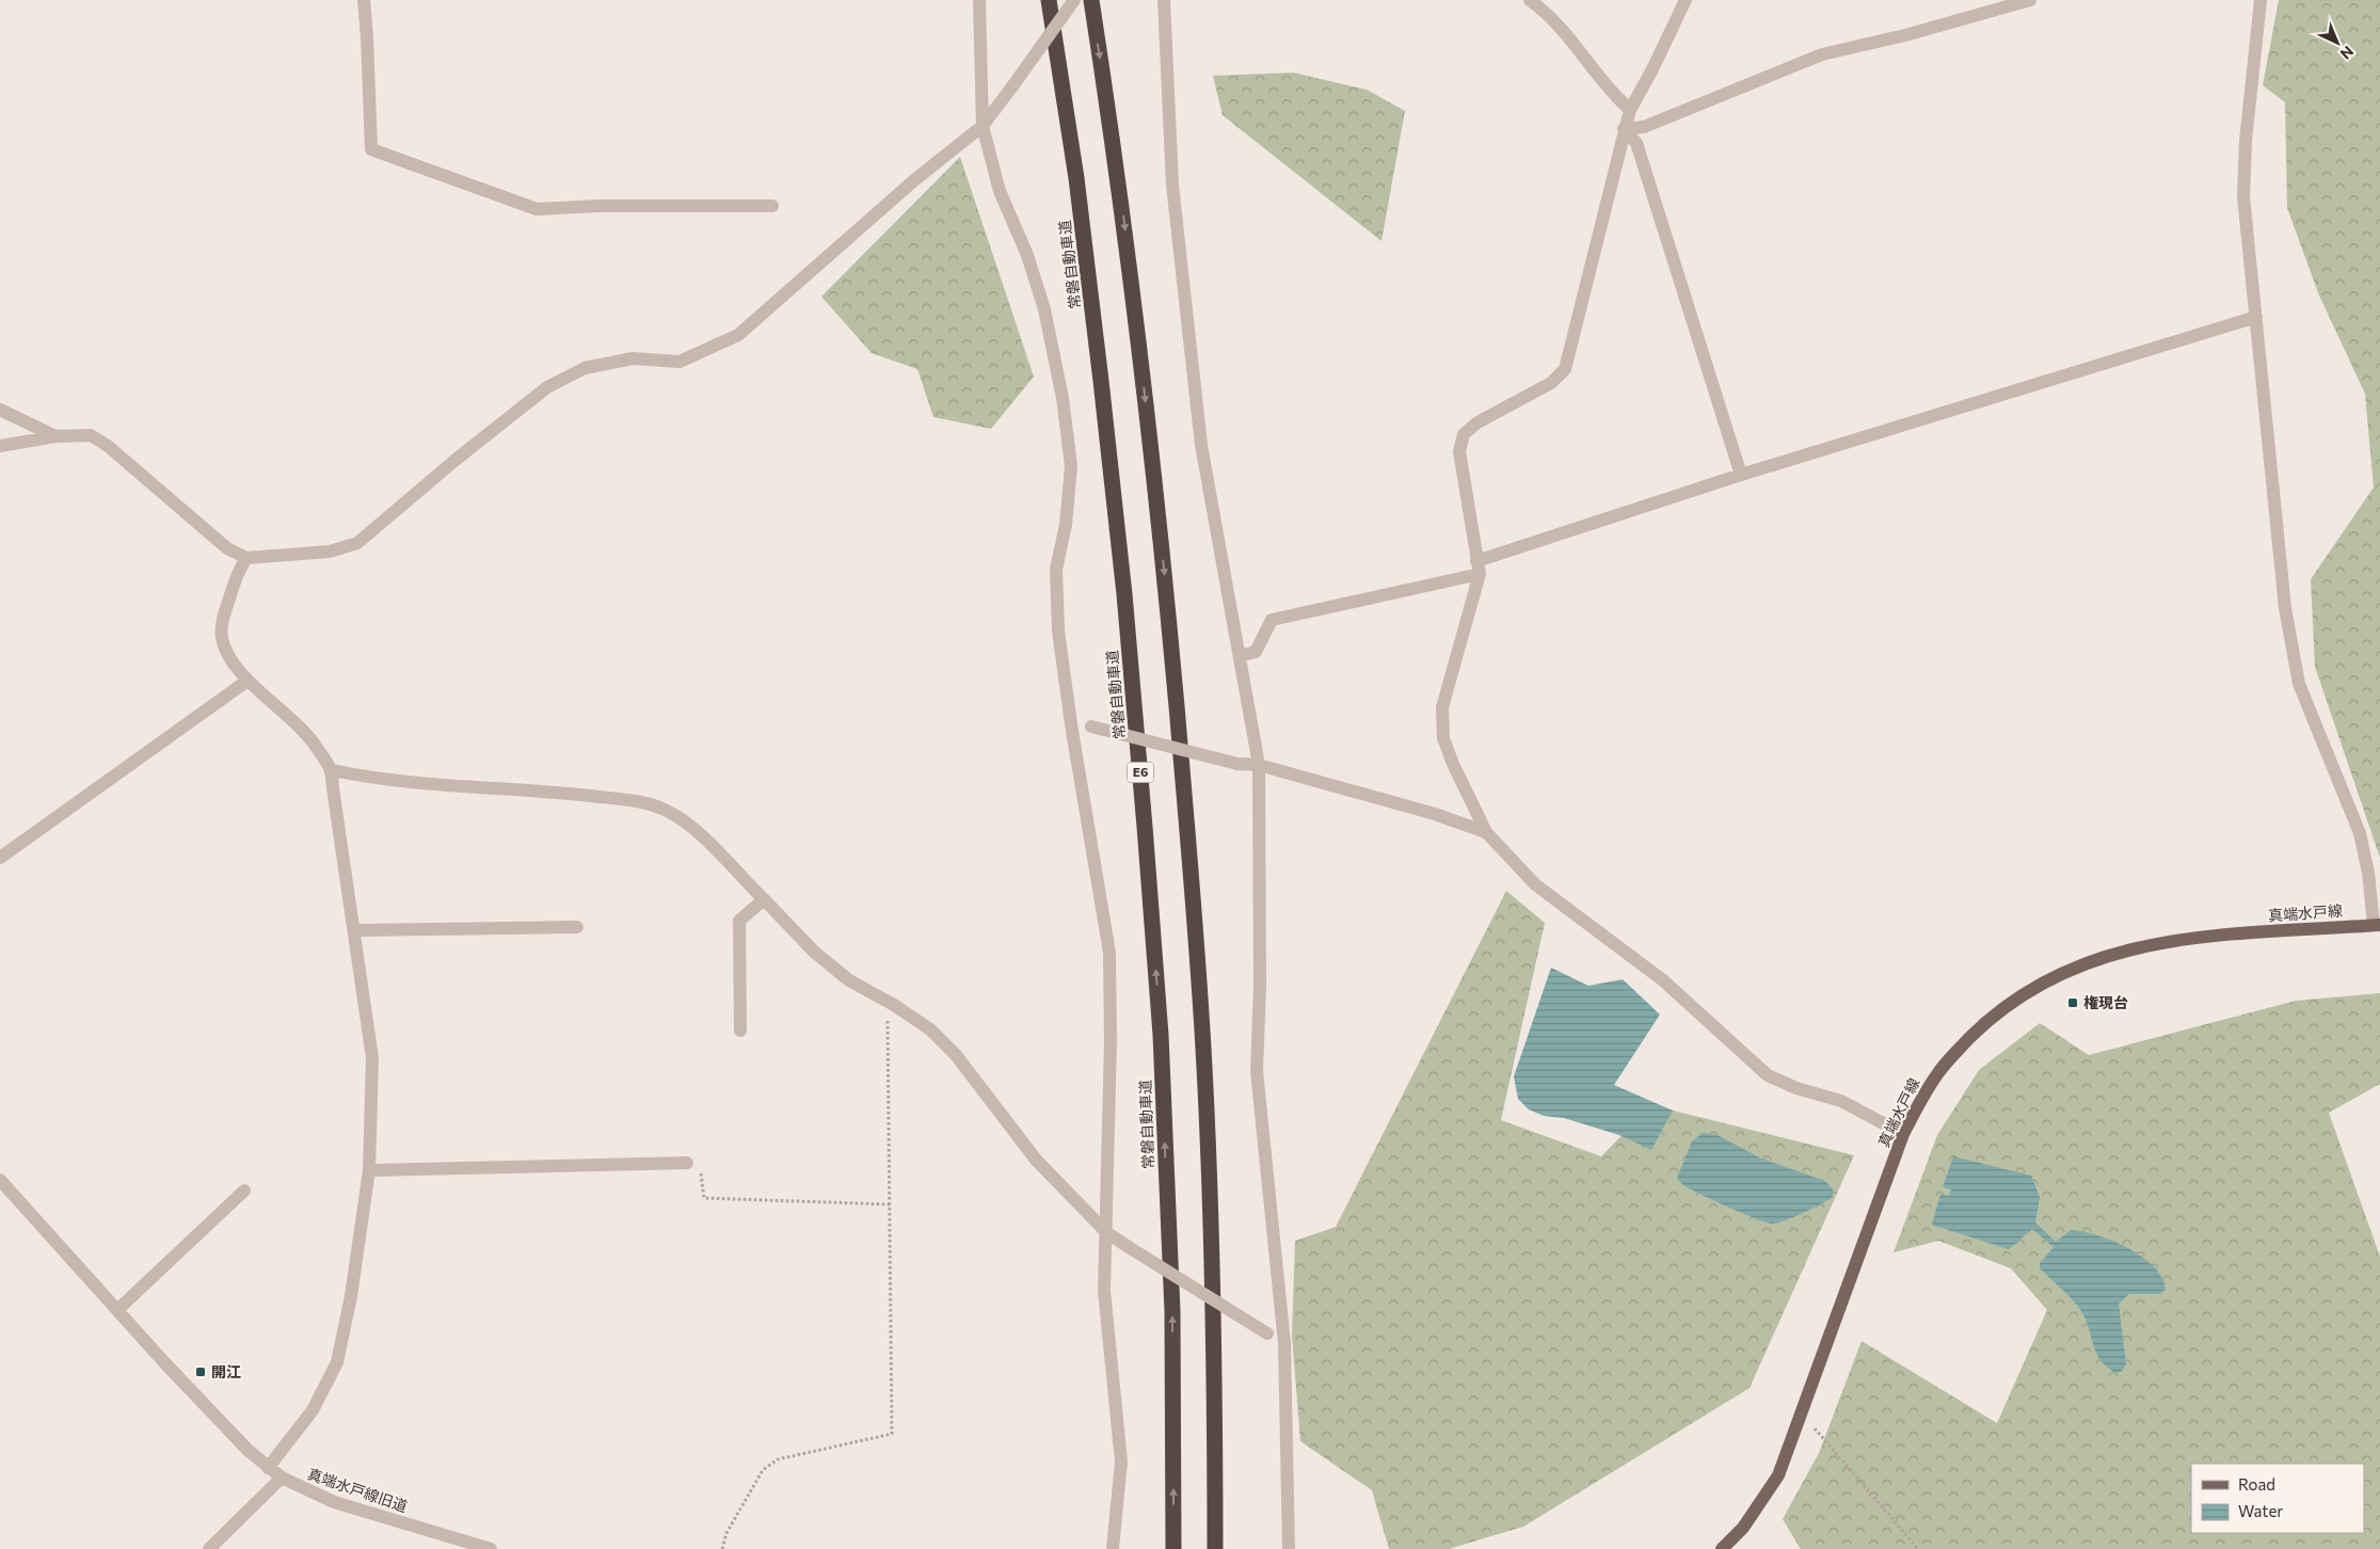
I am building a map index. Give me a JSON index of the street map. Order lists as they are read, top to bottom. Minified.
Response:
{"streets":{"highway":["常磐自動車道","E6"],"main road":["真端水戸線"],"street":["真端水戸線旧道"]},"places":{"transit":["権現台","開江"]},"legend":["Road","Water"],"north":"bottom right"}
